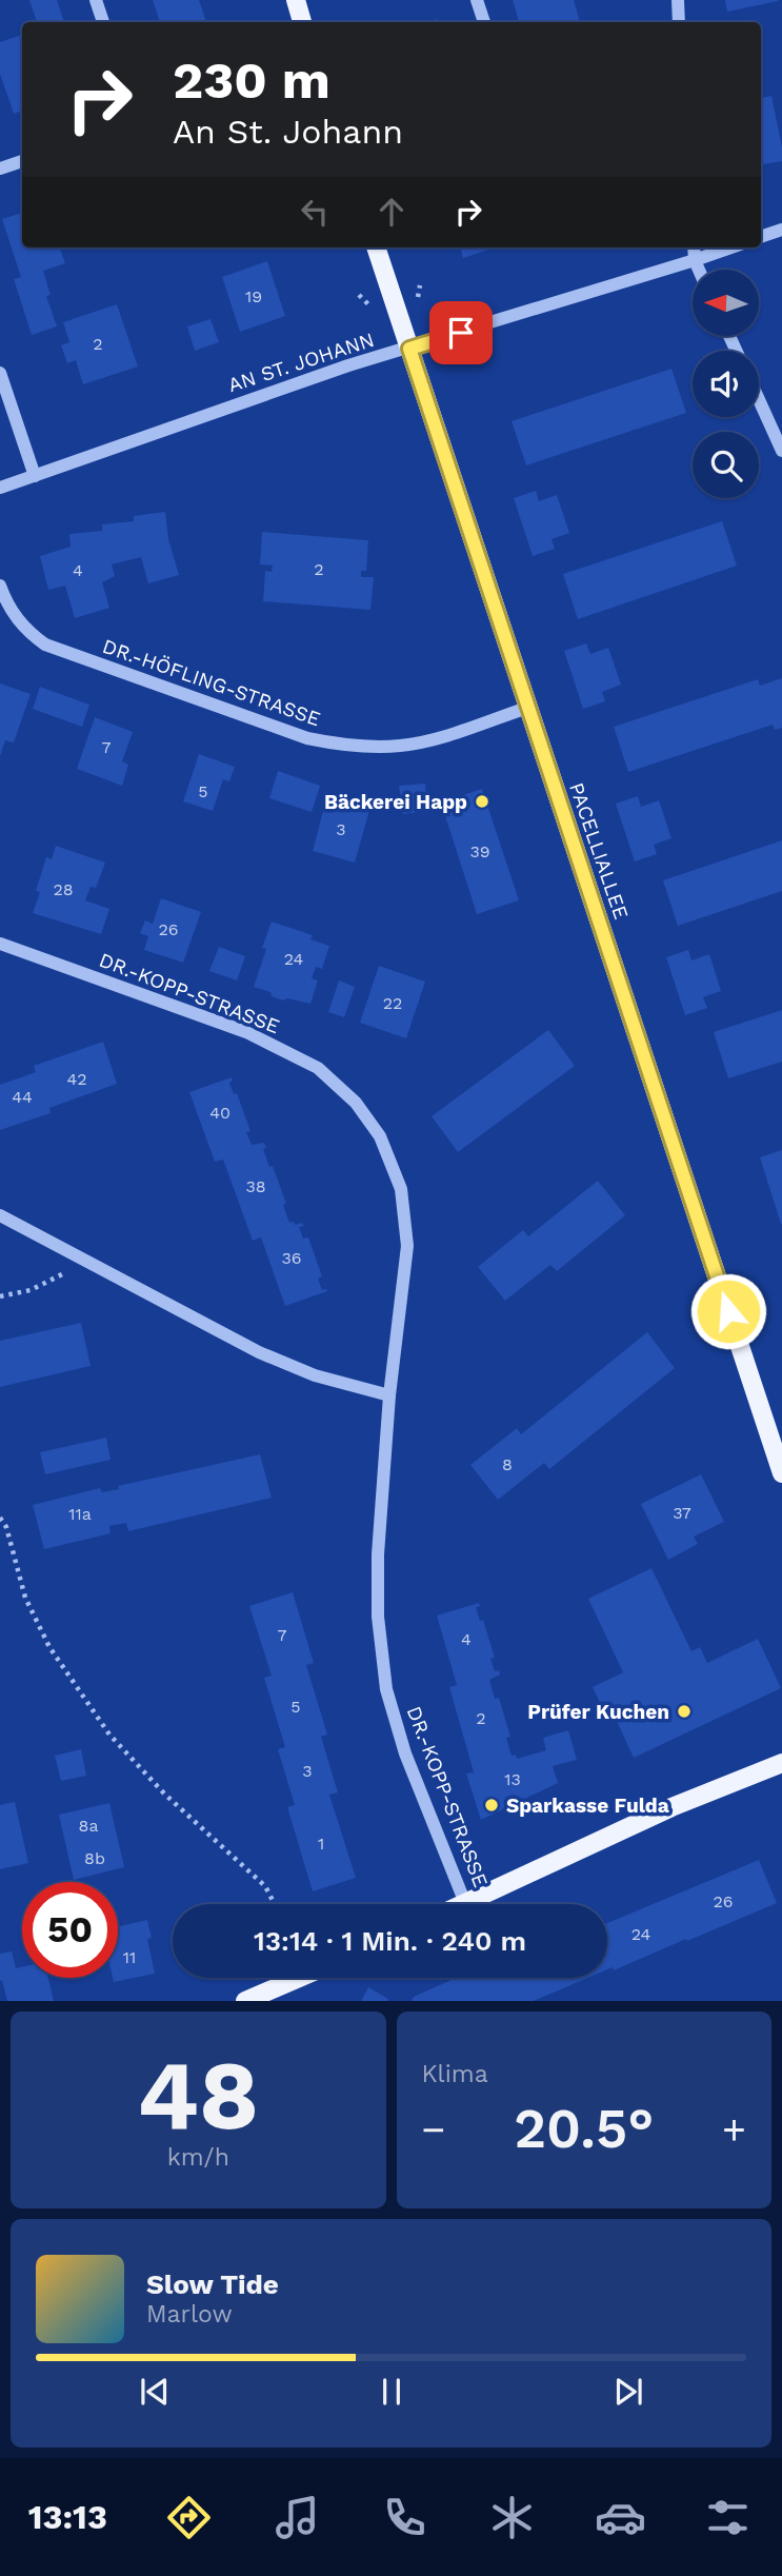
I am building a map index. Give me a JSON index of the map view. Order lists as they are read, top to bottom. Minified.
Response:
{"streets":{"main road":["PACELLIALLEE"],"street":["AN ST. JOHANN","DR.-HÖFLING-STRASSE","DR.-KOPP-STRASSE"]},"crossings":[["AN ST. JOHANN","PACELLIALLEE"],["DR.-HÖFLING-STRASSE","PACELLIALLEE"]],"places":["Bäckerei Happ","Prüfer Kuchen","Sparkasse Fulda"],"house_numbers":["19","2","2","4","7","5","3","39","28","26","24","22","42","44","40","38","36","8","37","11a","7","4","5","2","3","13","8a","1","8b","26","24","11"],"north":"left","page":{"turn":["230 m","An St. Johann"],"limit":"50","trip":"13:14 · 1 Min. · 240 m","tile":[["48","km/h"],"Klima"],"heat":["−","20.5°","+"],"song":["Slow Tide","Marlow"],"tabs":"13:13"}}
